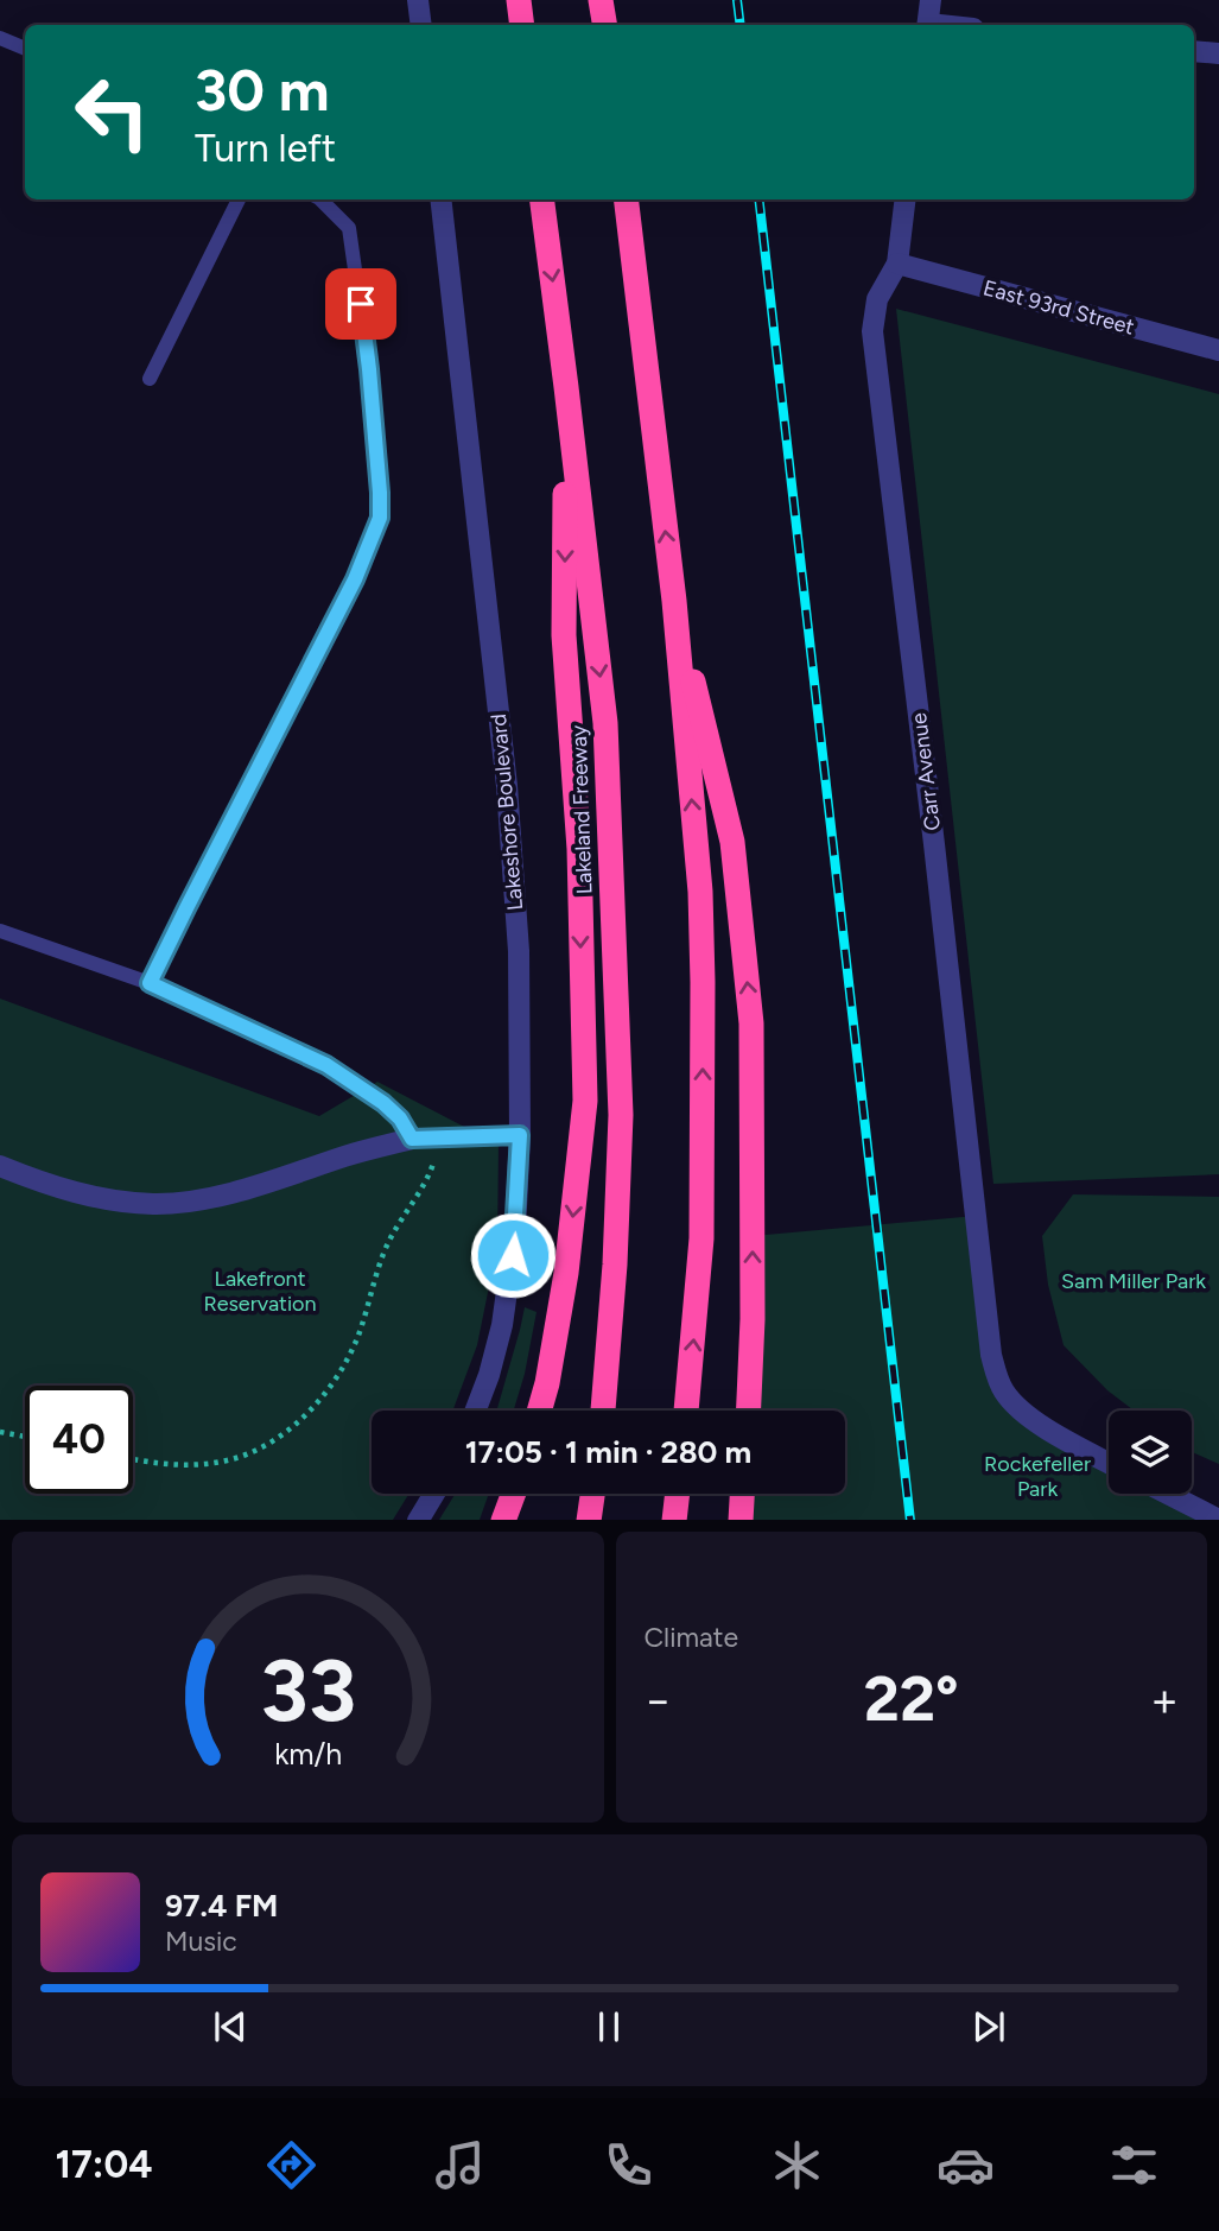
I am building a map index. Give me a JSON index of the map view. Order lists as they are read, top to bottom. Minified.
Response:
{"streets":{"highway":["Lakeland Freeway"],"street":["East 93rd Street","Carr Avenue","Lakeshore Boulevard"]},"crossings":[["East 93rd Street","Carr Avenue"]],"parks":["Lakefront Reservation","Sam Miller Park","Rockefeller Park"],"page":{"turn":["30 m","Turn left"],"limit":"40","trip":"17:05 · 1 min · 280 m","tile":"Climate","heat":["−","22°","+"],"song":["97.4 FM","Music"],"tabs":"17:04","gauge":["33","km/h"]}}
